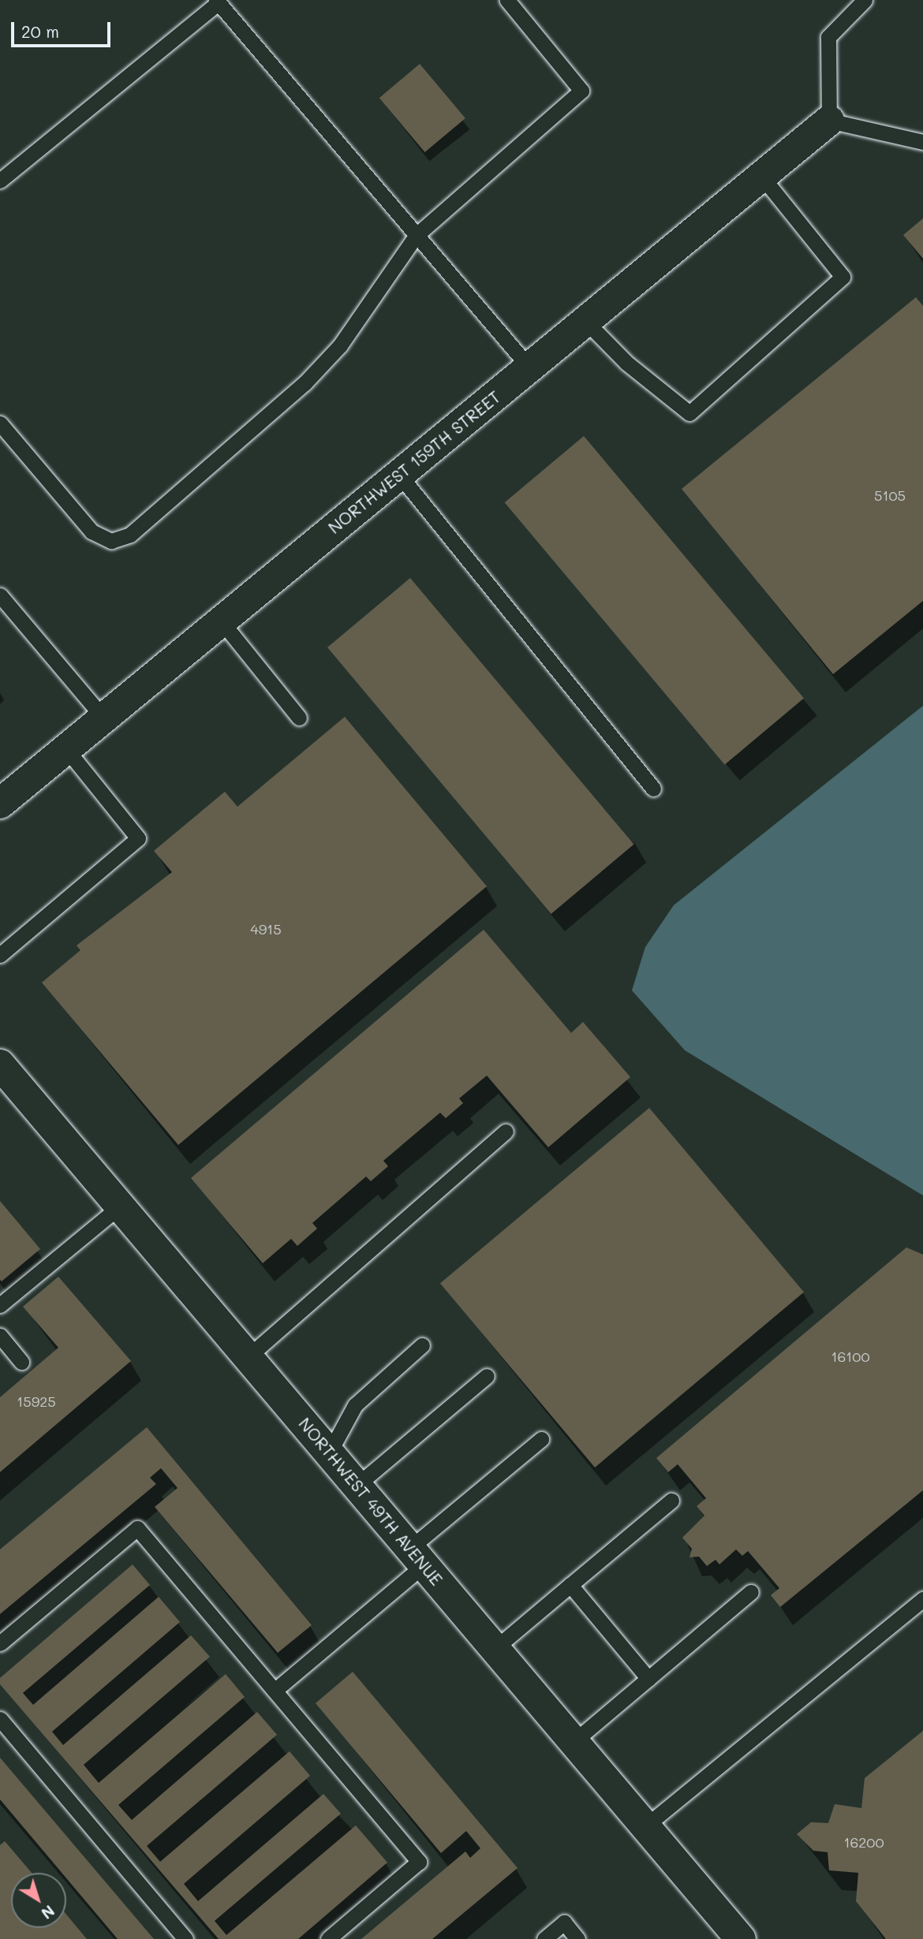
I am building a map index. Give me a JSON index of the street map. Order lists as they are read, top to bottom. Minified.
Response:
{"streets":{"street":["NORTHWEST 159TH STREET","NORTHWEST 49TH AVENUE"]},"house_numbers":["5105","4915","16100","15925","16200"],"scale_bar":"20 m","north":"bottom right"}
